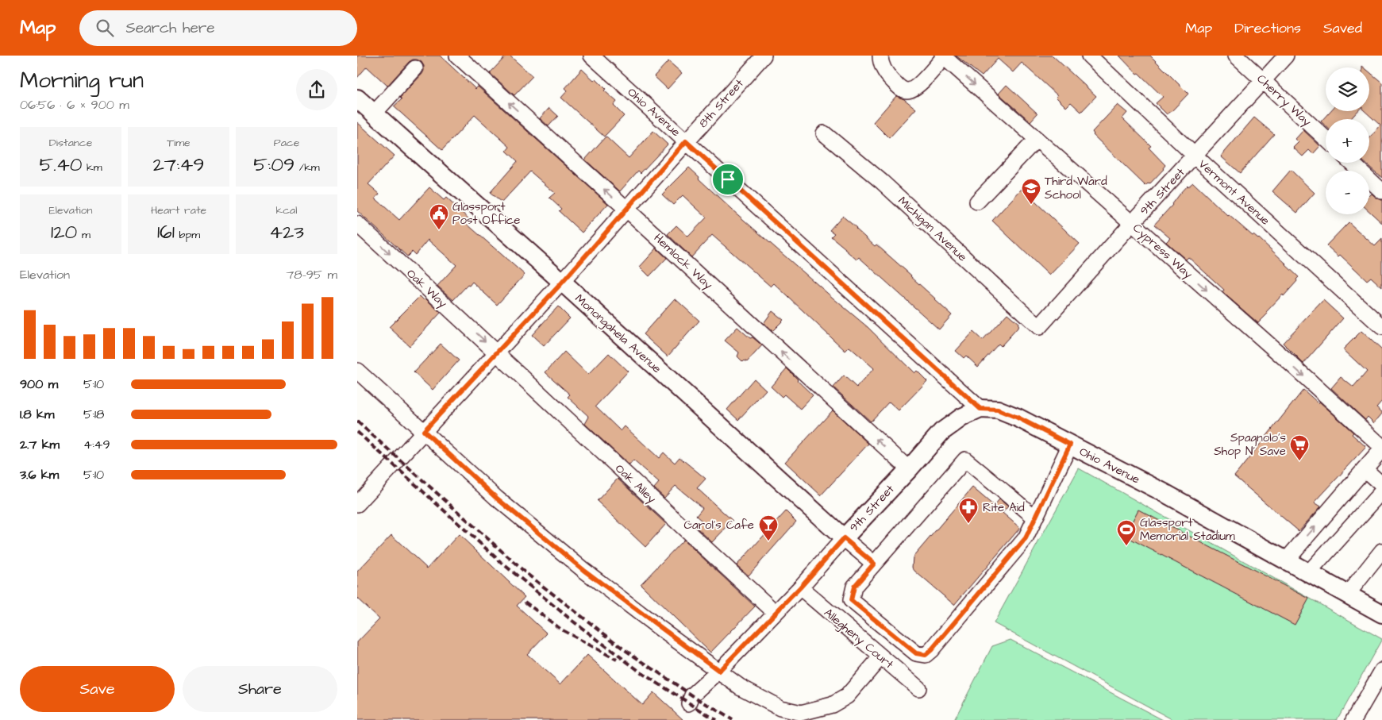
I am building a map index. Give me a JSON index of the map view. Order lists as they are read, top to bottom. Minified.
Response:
{"streets":{"main road":["Ohio Avenue","9th Street","Monongahela Avenue"],"street":["Cherry Way","8th Street","Vermont Avenue","Michigan Avenue","Cypress Way","Hemlock Way","Oak Way","Oak Alley","Allegheny Court"]},"crossings":[["Cherry Way","9th Street"],["8th Street","Ohio Avenue"],["8th Street","Hemlock Way"],["8th Street","Oak Way"],["8th Street","Monongahela Avenue"],["8th Street","Oak Alley"],["Ohio Avenue","9th Street"],["9th Street","Vermont Avenue"],["9th Street","Michigan Avenue"],["9th Street","Cypress Way"],["9th Street","Hemlock Way"],["9th Street","Monongahela Avenue"],["9th Street","Oak Alley"],["9th Street","Allegheny Court"],["Oak Way","Oak Alley"]],"one_way":["Cypress Way","Hemlock Way"],"places":{"school or university":["Third Ward School"],"public building":["Glassport Post Office"],"supermarket":["Spagnolo's Shop N' Save"],"pharmacy":["Rite Aid"],"bar":["Carol's Cafe"],"sports":["Glassport Memorial Stadium"]},"page":{"header":"Map","search":"Search here","nav":["Map","Directions","Saved"],"heading":["Morning run","06:56 · 6 × 900 m"],"map_buttons":["+","−"],"stats":[["Distance","5.40 km"],["Time","27:49"],["Pace","5:09 /km"],["Elevation","120 m"],["Heart rate","161 bpm"],["kcal","423"]],"chart":["Elevation","78–95 m"],"list":[{"name":"900 m","note":"5:10"},{"name":"1.8 km","note":"5:18"},{"name":"2.7 km","note":"4:49"},{"name":"3.6 km","note":"5:10"}],"buttons":["Save","Share"]}}
